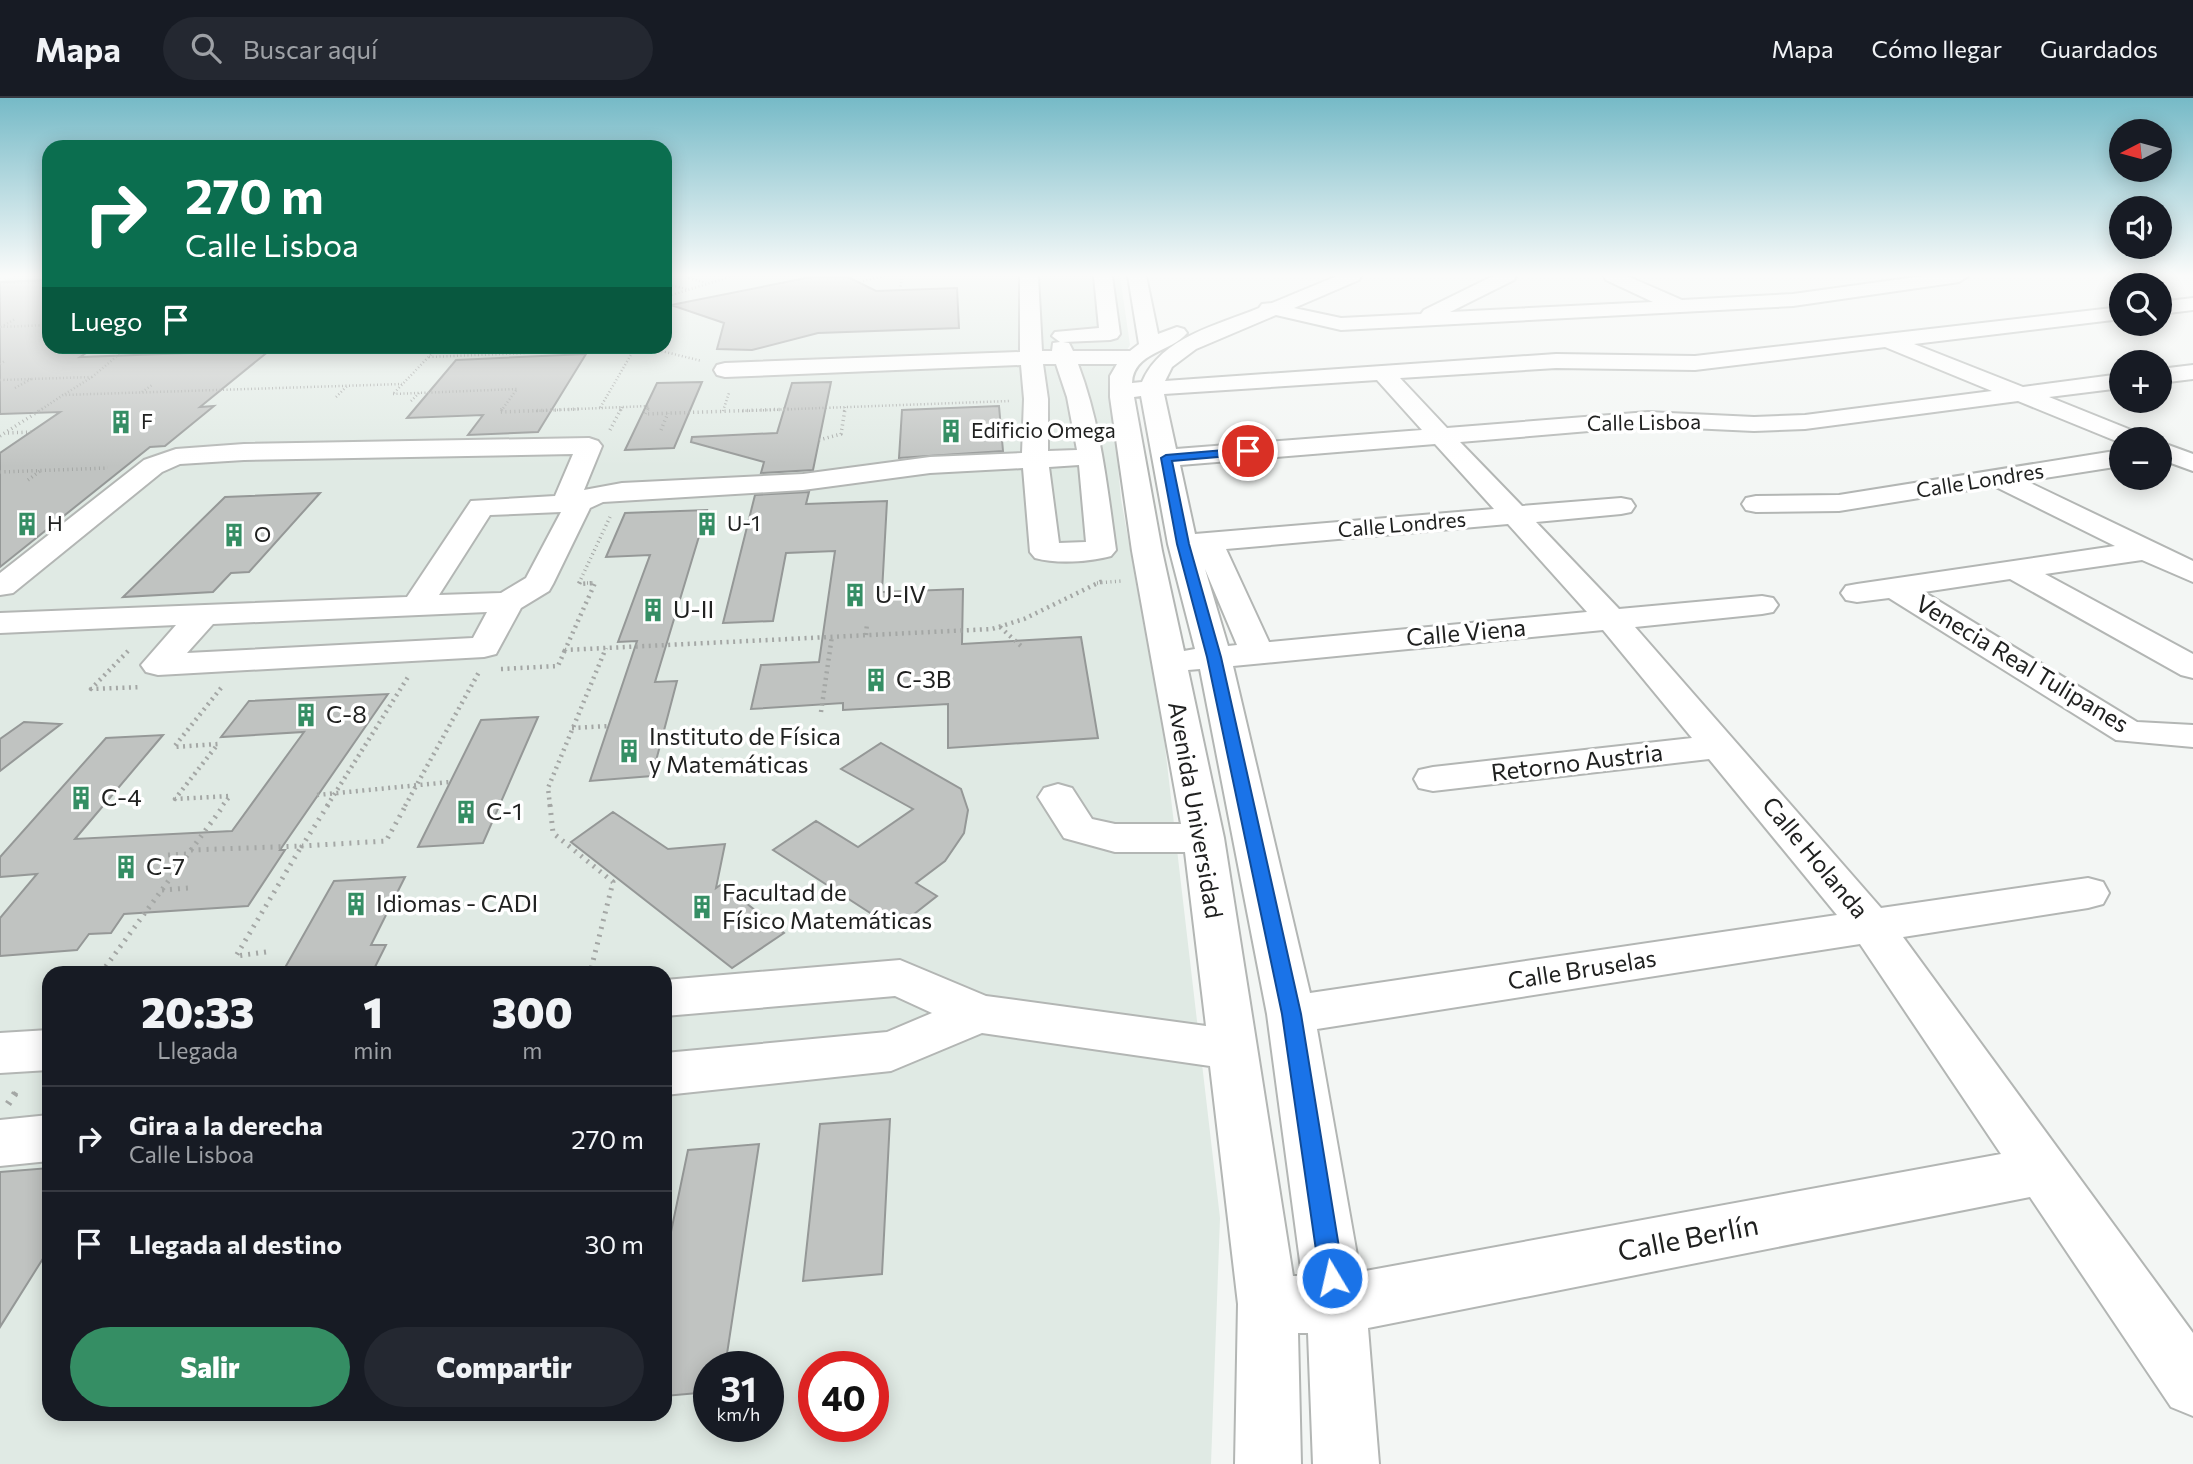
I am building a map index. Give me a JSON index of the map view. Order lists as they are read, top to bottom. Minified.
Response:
{"streets":{"street":["Calle Lisboa","Calle Londres","Calle Viena","Venecia Real Tulipanes","Retorno Austria","Avenida Universidad","Calle Holanda","Calle Bruselas","Calle Berlín"]},"crossings":[["Calle Lisboa","Avenida Universidad"],["Calle Lisboa","Calle Holanda"],["Calle Londres","Avenida Universidad"],["Calle Londres","Calle Holanda"],["Calle Viena","Avenida Universidad"],["Calle Viena","Calle Holanda"],["Retorno Austria","Calle Holanda"],["Avenida Universidad","Calle Bruselas"],["Avenida Universidad","Calle Berlín"],["Calle Holanda","Calle Bruselas"],["Calle Holanda","Calle Berlín"]],"places":{"building":["F","Edificio Omega","H","U-1","O","U-IV","U-II","C-3B","C-8","Instituto de Física y Matemáticas","C-4","C-1","C-7","Idiomas - CADI","Facultad de Físico Matemáticas"]},"north":"left","page":{"header":"Mapa","search":"Buscar aquí","nav":["Mapa","Cómo llegar","Guardados"],"map_buttons":["+","−"],"turn":["270 m","Calle Lisboa"],"then":"Luego","eta":["20:33","Llegada","1","min","300","m"],"list":[{"name":"Gira a la derecha","note":"Calle Lisboa","value":"270 m"},{"name":"Llegada al destino","value":"30 m"}],"buttons":["Salir","Compartir"],"speed":"31 km/h","limit":"40"}}
